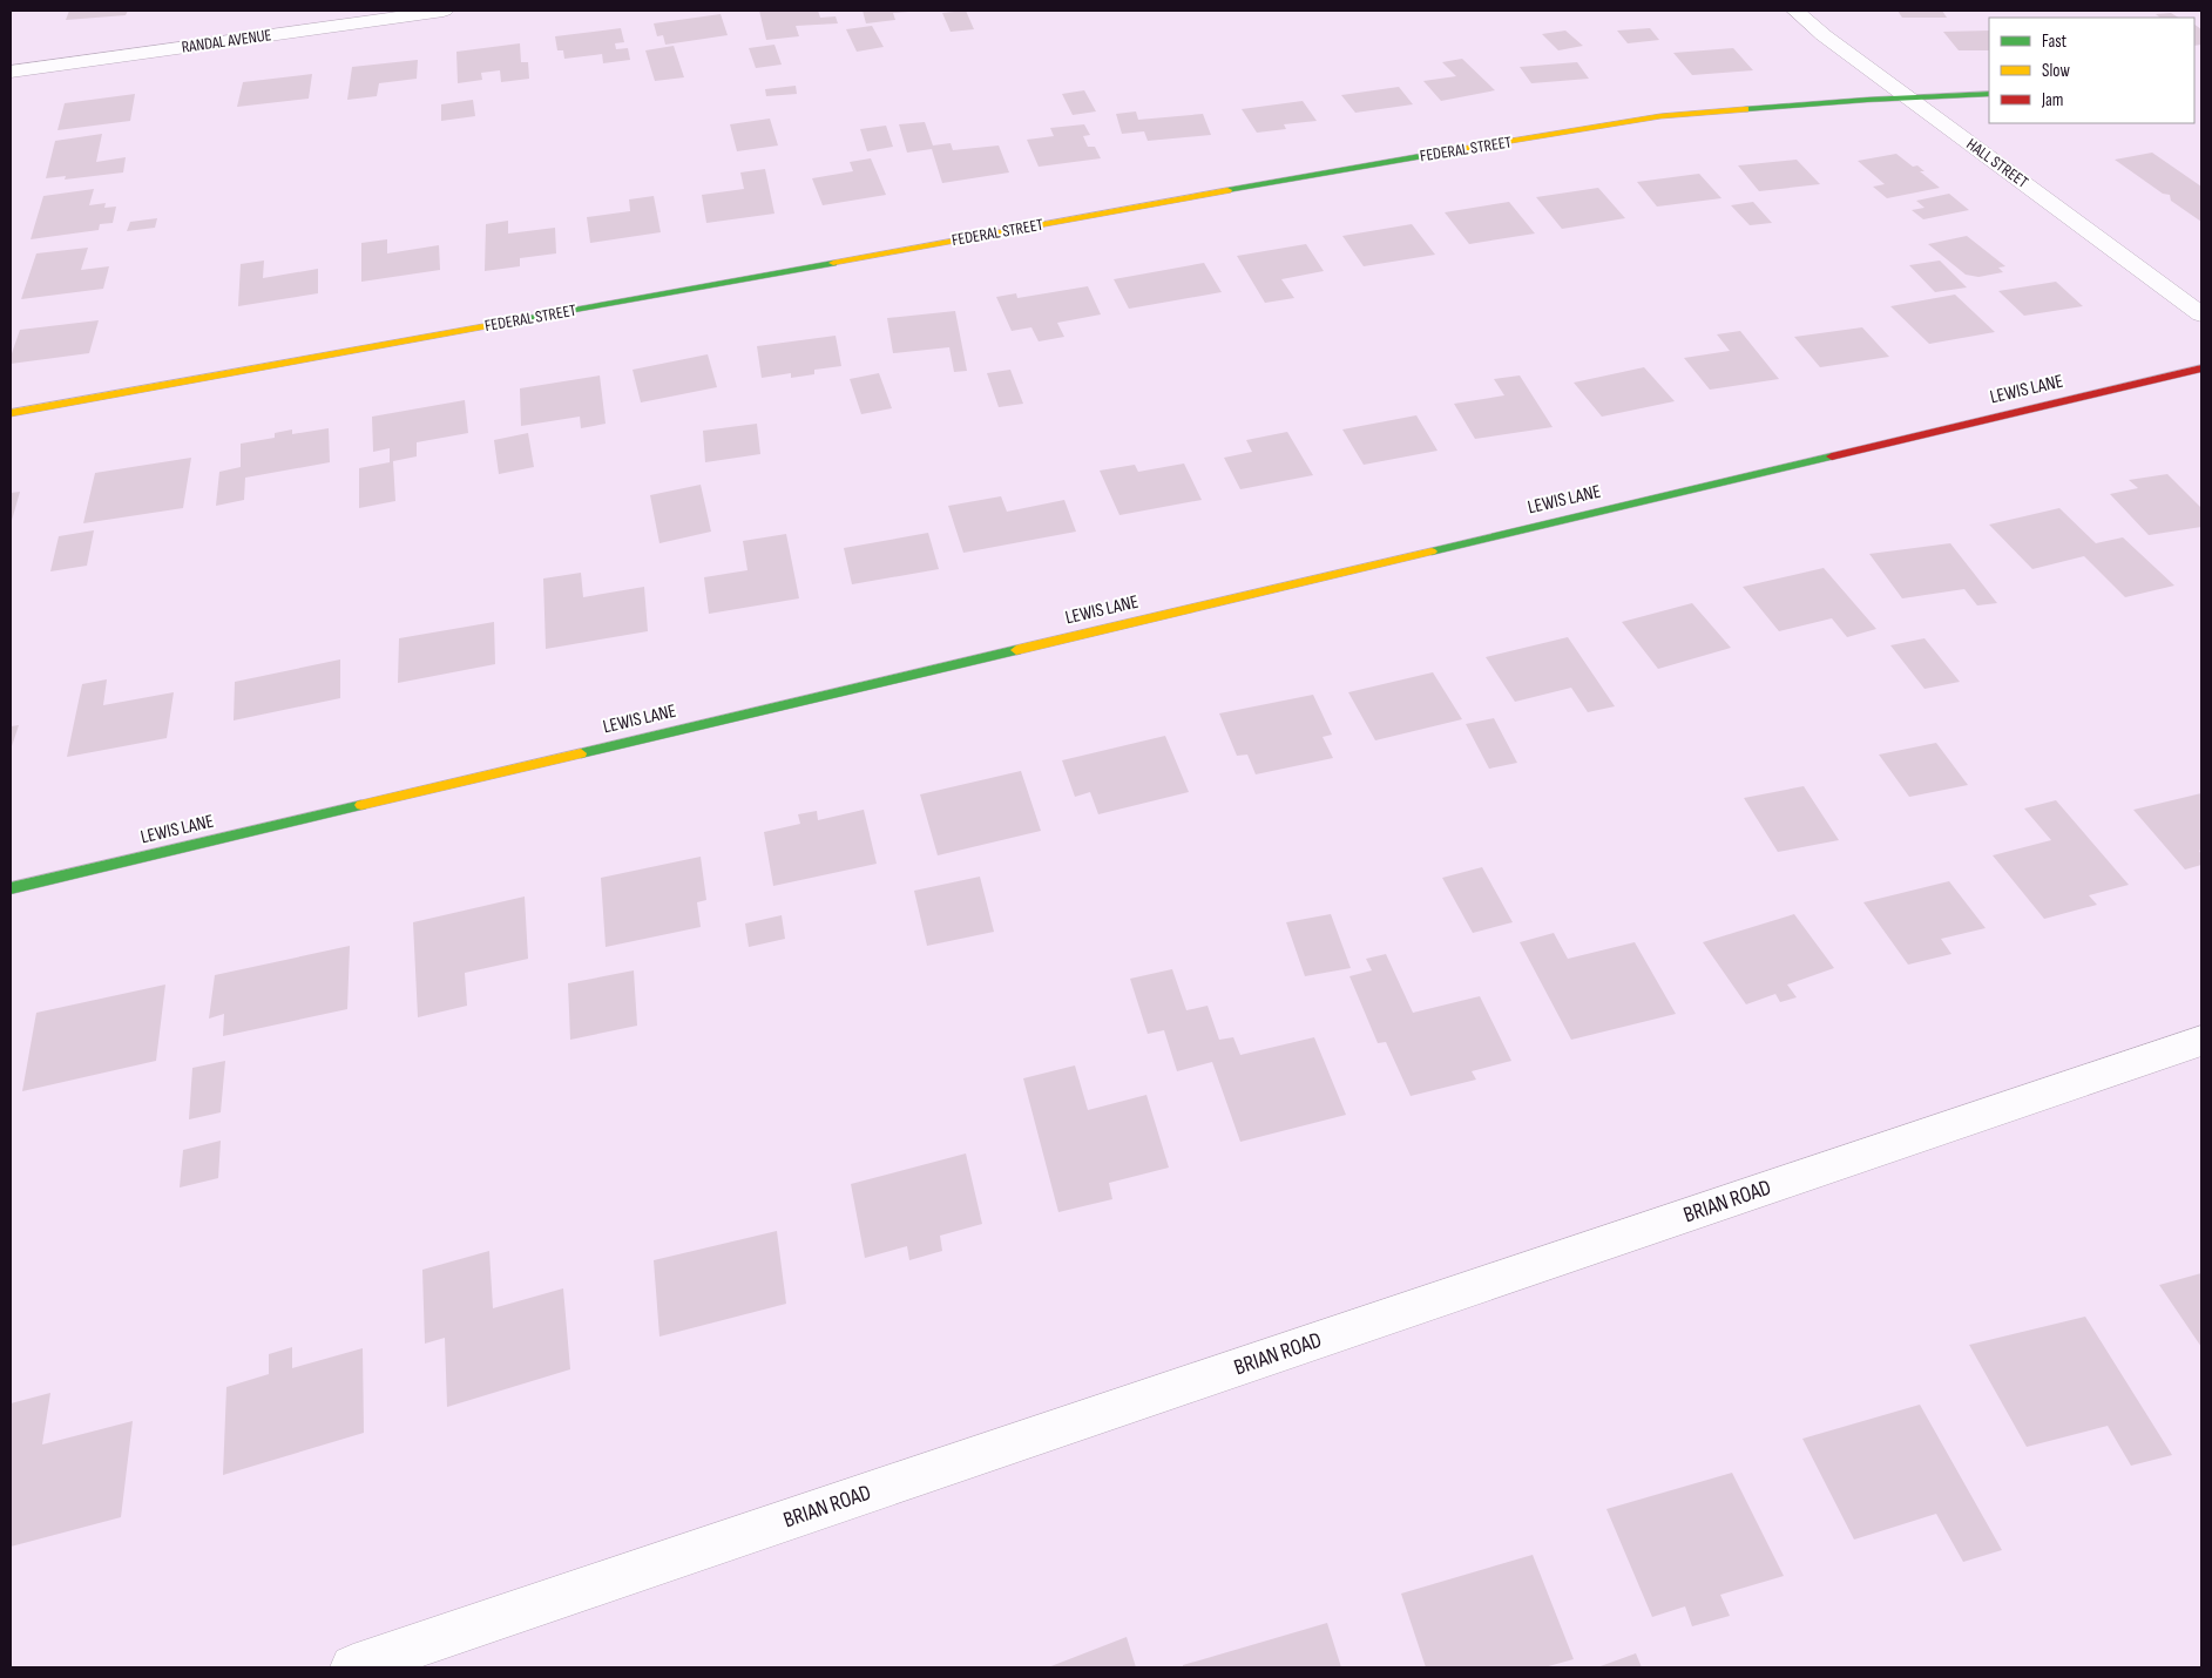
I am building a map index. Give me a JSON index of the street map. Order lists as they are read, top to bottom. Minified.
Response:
{"streets":{"street":["RANDAL AVENUE","FEDERAL STREET","HALL STREET","LEWIS LANE","BRIAN ROAD"]},"crossings":[["FEDERAL STREET","HALL STREET"]],"legend":["Fast","Slow","Jam"]}
